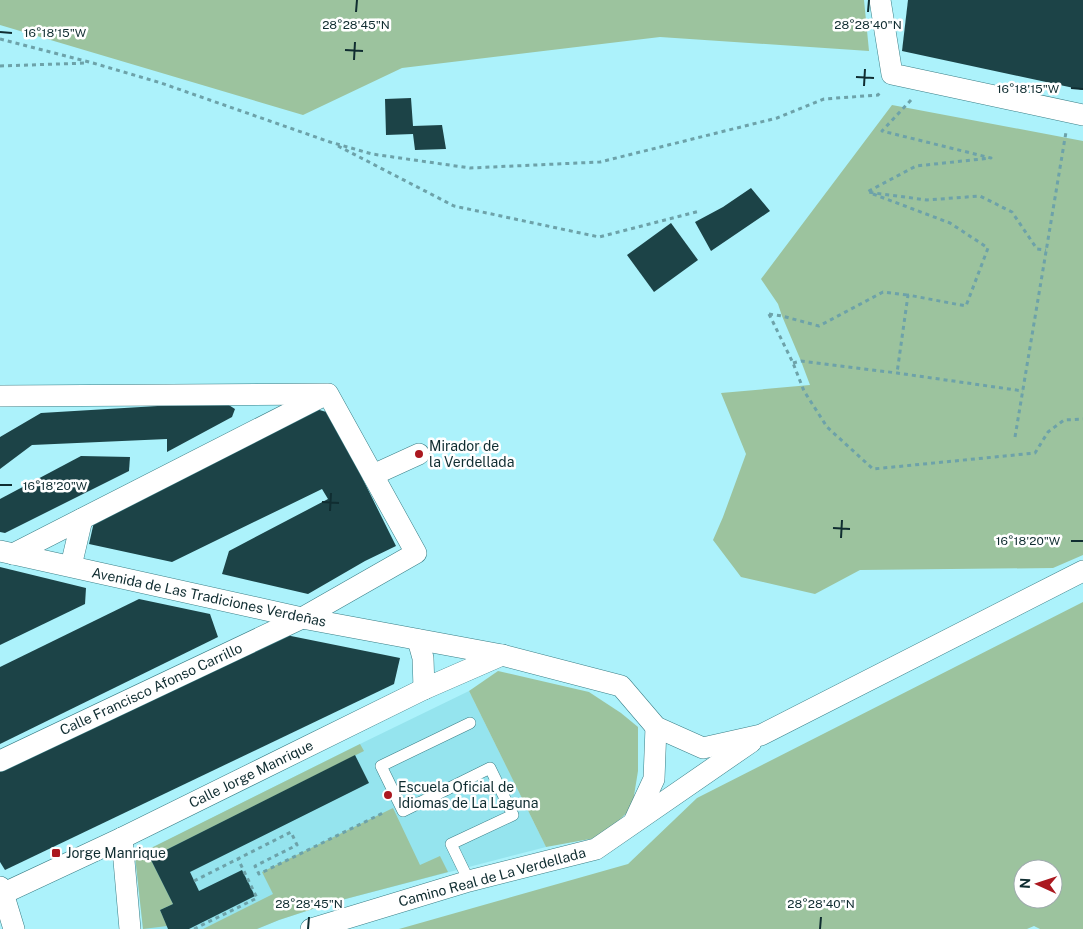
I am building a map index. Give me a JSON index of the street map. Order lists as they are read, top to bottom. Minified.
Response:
{"streets":{"street":["Avenida de Las Tradiciones Verdeñas","Calle Francisco Afonso Carrillo","Calle Jorge Manrique","Camino Real de La Verdellada"]},"crossings":[["Avenida de Las Tradiciones Verdeñas","Calle Francisco Afonso Carrillo"],["Avenida de Las Tradiciones Verdeñas","Calle Jorge Manrique"]],"places":{"other":["Mirador de la Verdellada","Escuela Oficial de Idiomas de La Laguna"],"transit":["Jorge Manrique"]},"north":"left","coordinates":["28°28'45\"N","28°28'40\"N","16°18'15\"W","16°18'20\"W"]}
